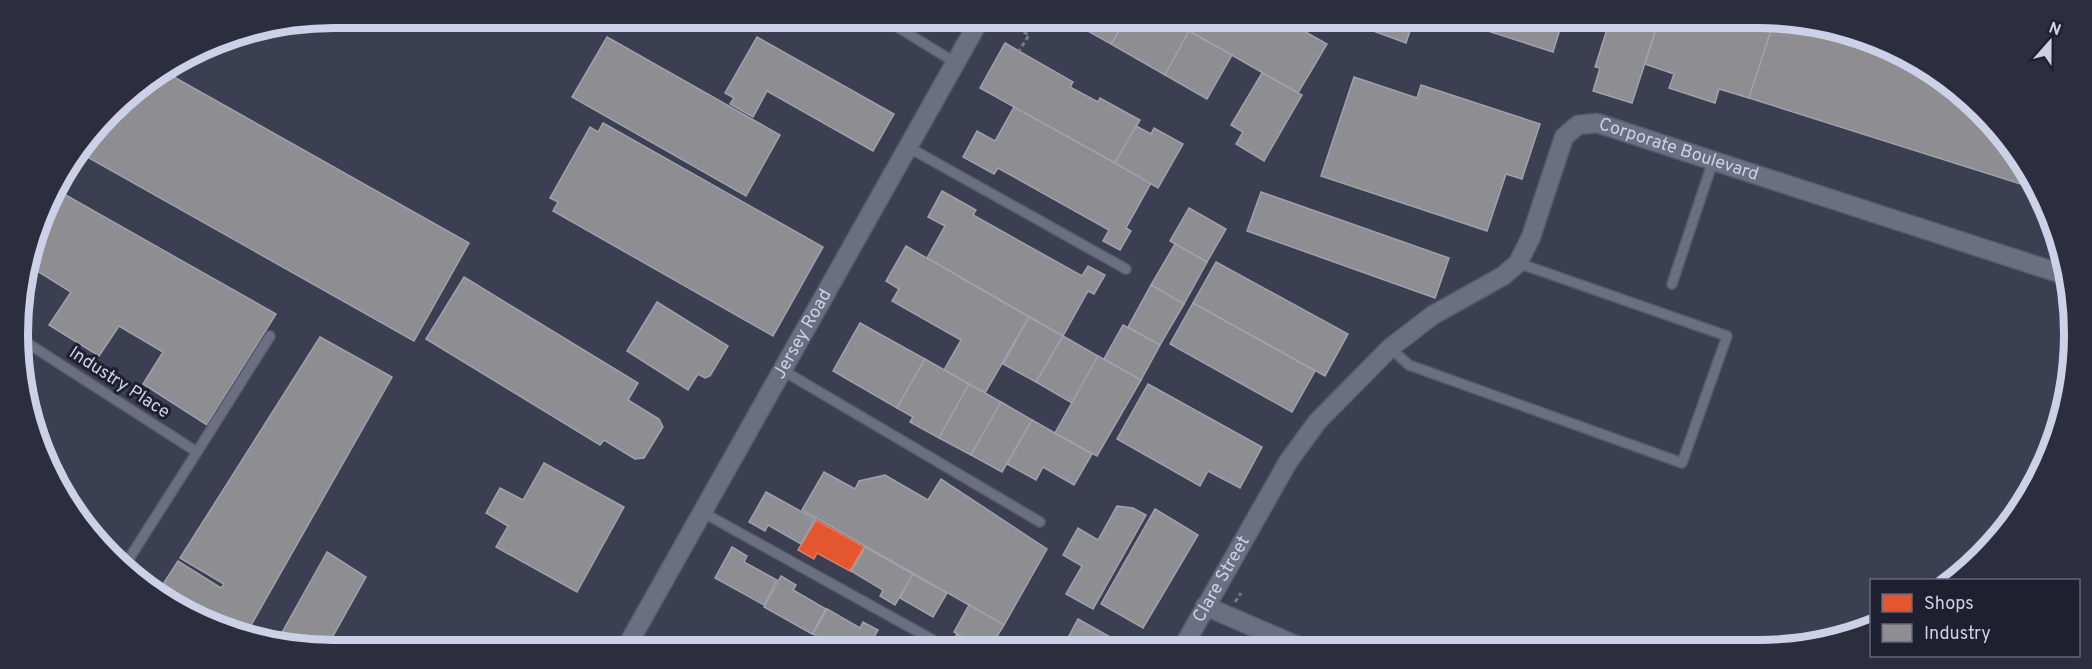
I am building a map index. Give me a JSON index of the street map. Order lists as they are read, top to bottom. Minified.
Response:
{"streets":{"street":["Corporate Boulevard","Jersey Road","Clare Street"],"lane":["Industry Place"]},"crossings":[["Corporate Boulevard","Clare Street"]],"legend":["Shops","Industry"],"north":"top"}
